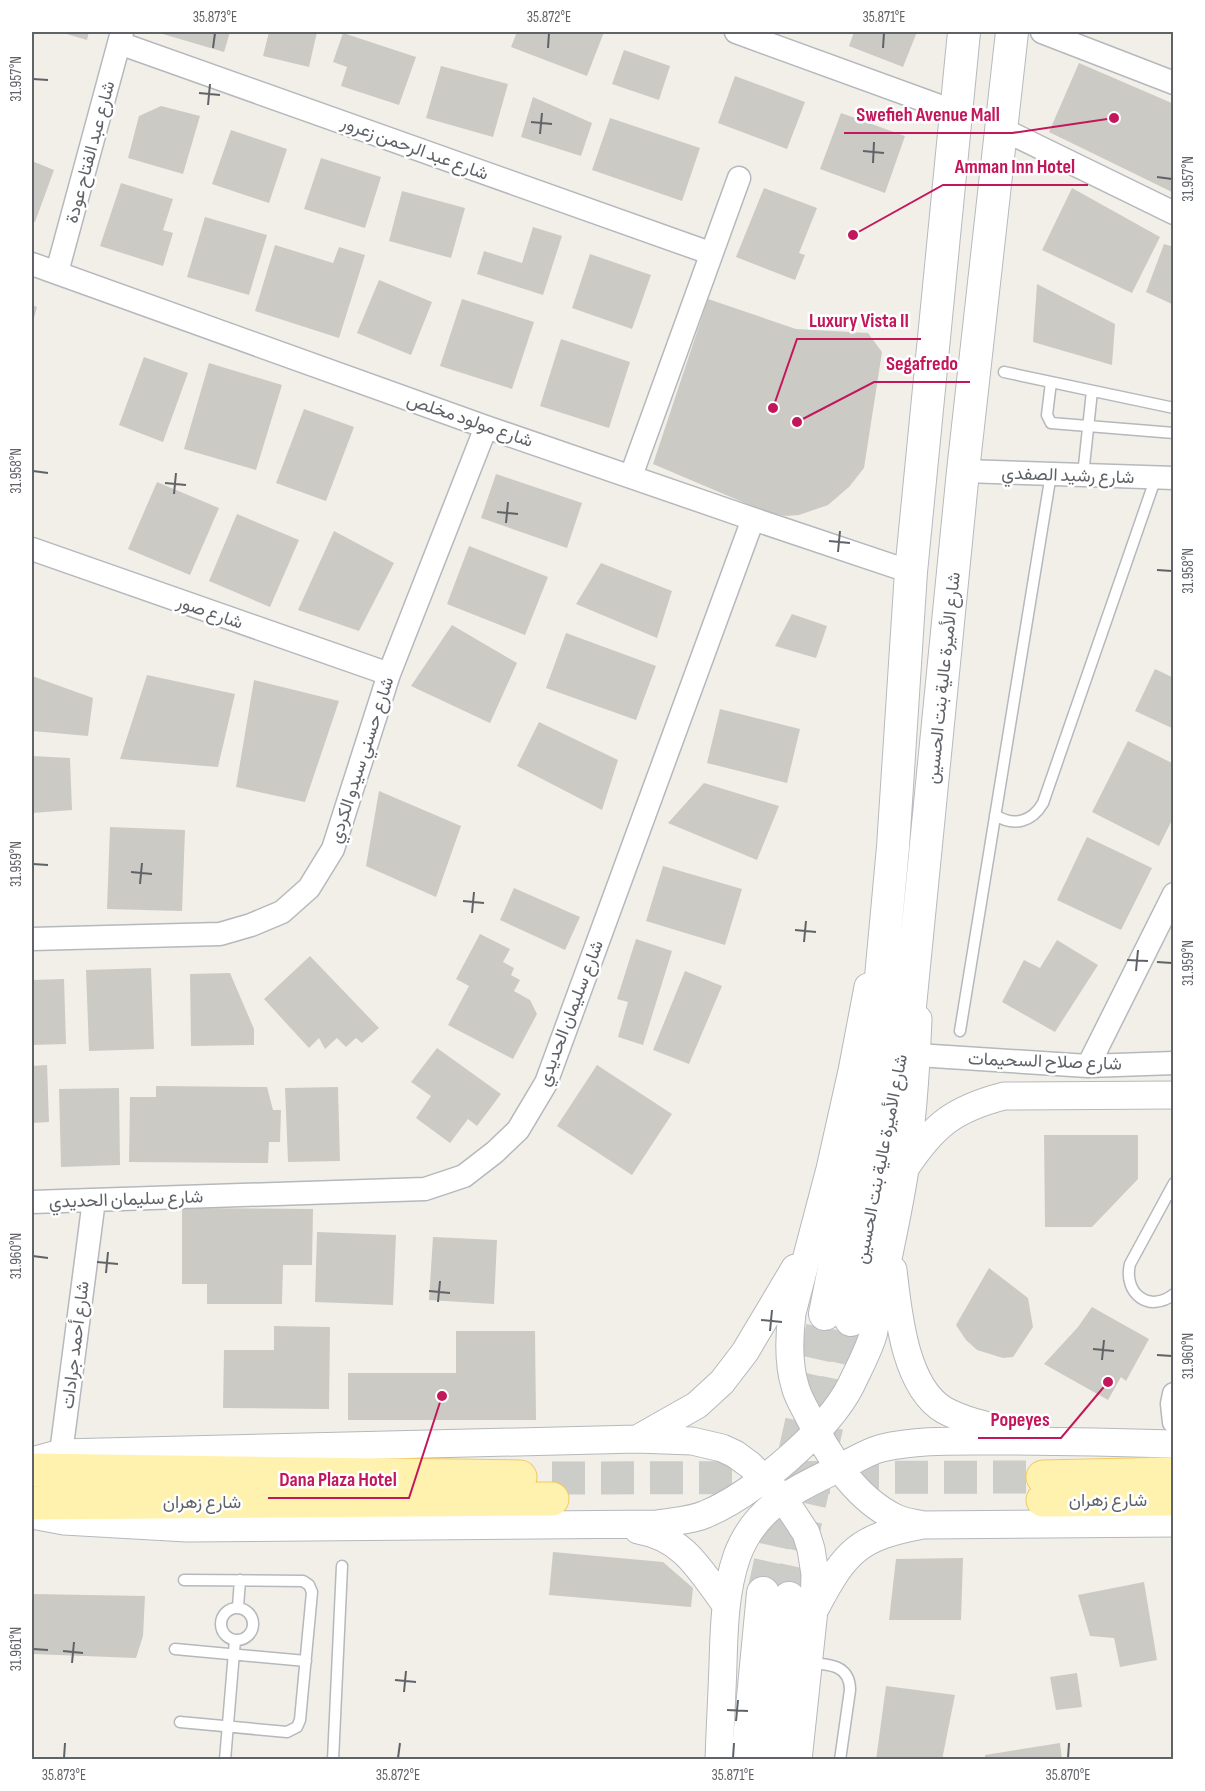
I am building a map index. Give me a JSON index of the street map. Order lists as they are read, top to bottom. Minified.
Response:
{"streets":{"main road":["شارع الأميرة عالية بنت الحسين","شارع زهران"],"street":["شارع عبد الرحمن زعرور","شارع عبد الفتاح عودة","شارع مولود مخلص","شارع رشيد الصفدي","شارع صور","شارع حسني سيدو الكردي","شارع سليمان الحديدي","شارع صلاح السحيمات","شارع أحمد جرادات"]},"crossings":[["شارع عبد الرحمن زعرور","شارع عبد الفتاح عودة"],["شارع عبد الفتاح عودة","شارع مولود مخلص"],["شارع مولود مخلص","شارع الأميرة عالية بنت الحسين"],["شارع مولود مخلص","شارع حسني سيدو الكردي"],["شارع مولود مخلص","شارع سليمان الحديدي"],["شارع رشيد الصفدي","شارع الأميرة عالية بنت الحسين"],["شارع صور","شارع حسني سيدو الكردي"],["شارع سليمان الحديدي","شارع أحمد جرادات"]],"places":["Swefieh Avenue Mall","Amman Inn Hotel","Luxury Vista II","Segafredo","Popeyes","Dana Plaza Hotel"],"coordinates":["35.873°E","35.872°E","35.871°E","31.957°N","31.958°N","31.959°N","31.960°N","31.961°N","35.870°E"]}
